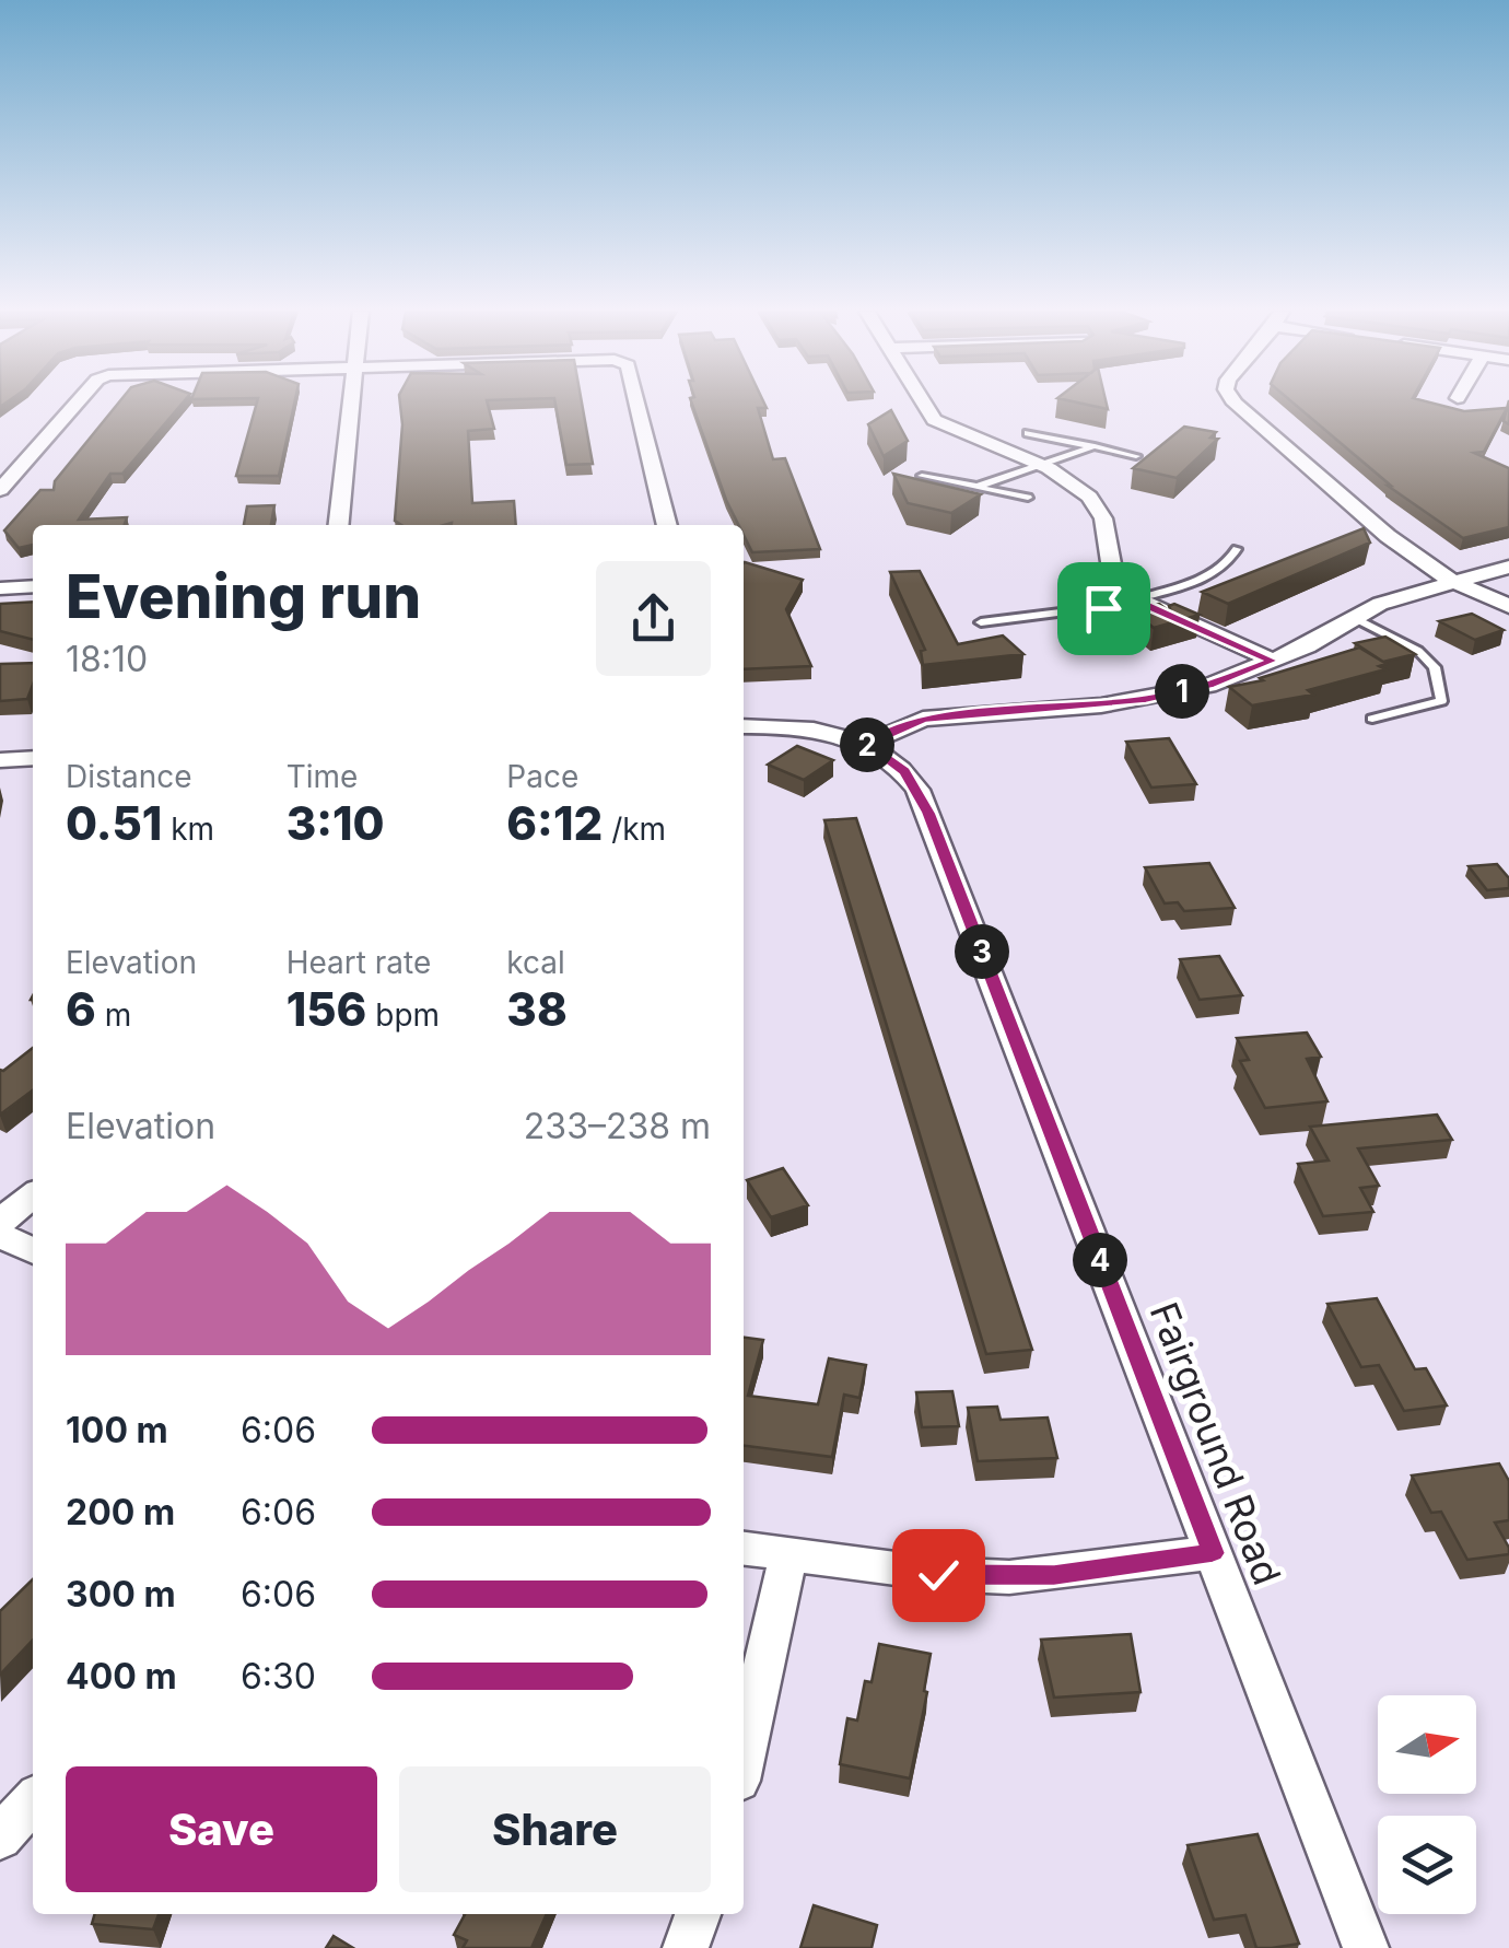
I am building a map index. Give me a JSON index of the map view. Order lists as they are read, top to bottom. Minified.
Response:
{"streets":{"street":["Fairground Road"]},"north":"right","page":{"heading":["Evening run","18:10"],"pins":["1","2","3","4"],"stats":[["Distance","0.51 km"],["Time","3:10"],["Pace","6:12 /km"],["Elevation","6 m"],["Heart rate","156 bpm"],["kcal","38"]],"chart":["Elevation","233–238 m"],"list":[{"name":"100 m","note":"6:06"},{"name":"200 m","note":"6:06"},{"name":"300 m","note":"6:06"},{"name":"400 m","note":"6:30"}],"buttons":["Save","Share"]}}
